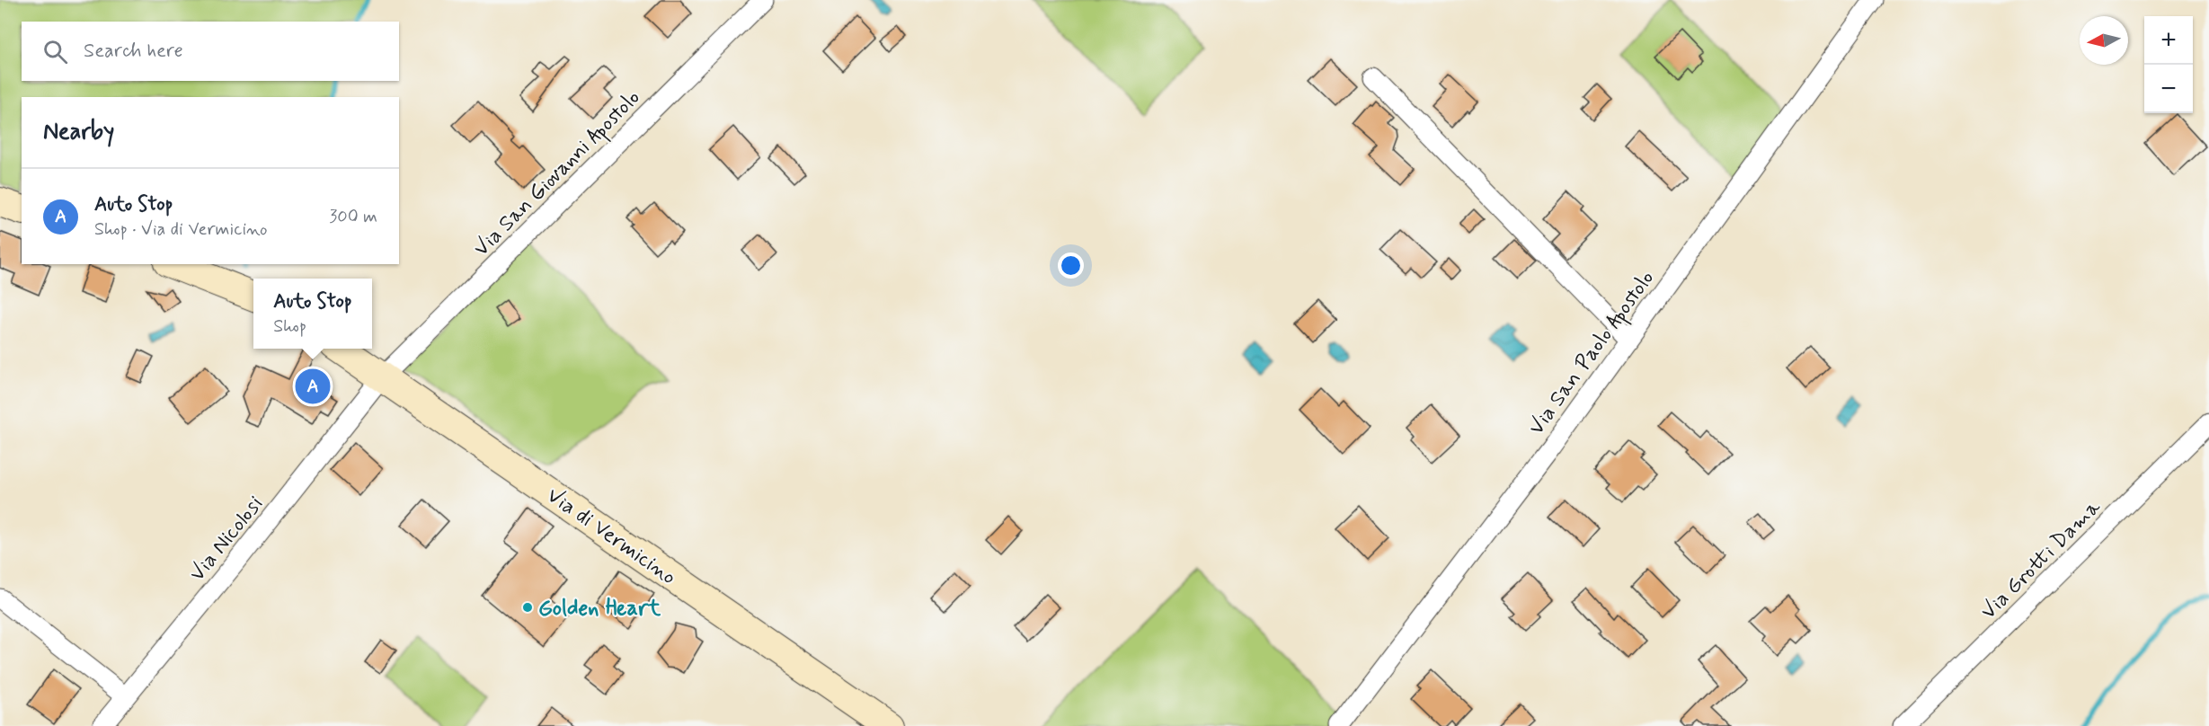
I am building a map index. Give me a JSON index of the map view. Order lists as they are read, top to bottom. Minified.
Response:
{"streets":{"main road":["Via di Vermicino"],"street":["Via San Giovanni Apostolo","Via San Paolo Apostolo","Via Nicolosi","Via Grotti Dama"]},"crossings":[["Via San Giovanni Apostolo","Via di Vermicino"],["Via San Giovanni Apostolo","Via Nicolosi"],["Via di Vermicino","Via Nicolosi"]],"places":["Golden Heart"],"north":"left","page":{"map_buttons":["+","−"],"search":"Search here","heading":"Nearby","list":[{"mark":"A","name":"Auto Stop","note":"Shop · Via di Vermicino","value":"300 m"}],"popup":["Auto Stop","Shop"],"pins":"A"}}
